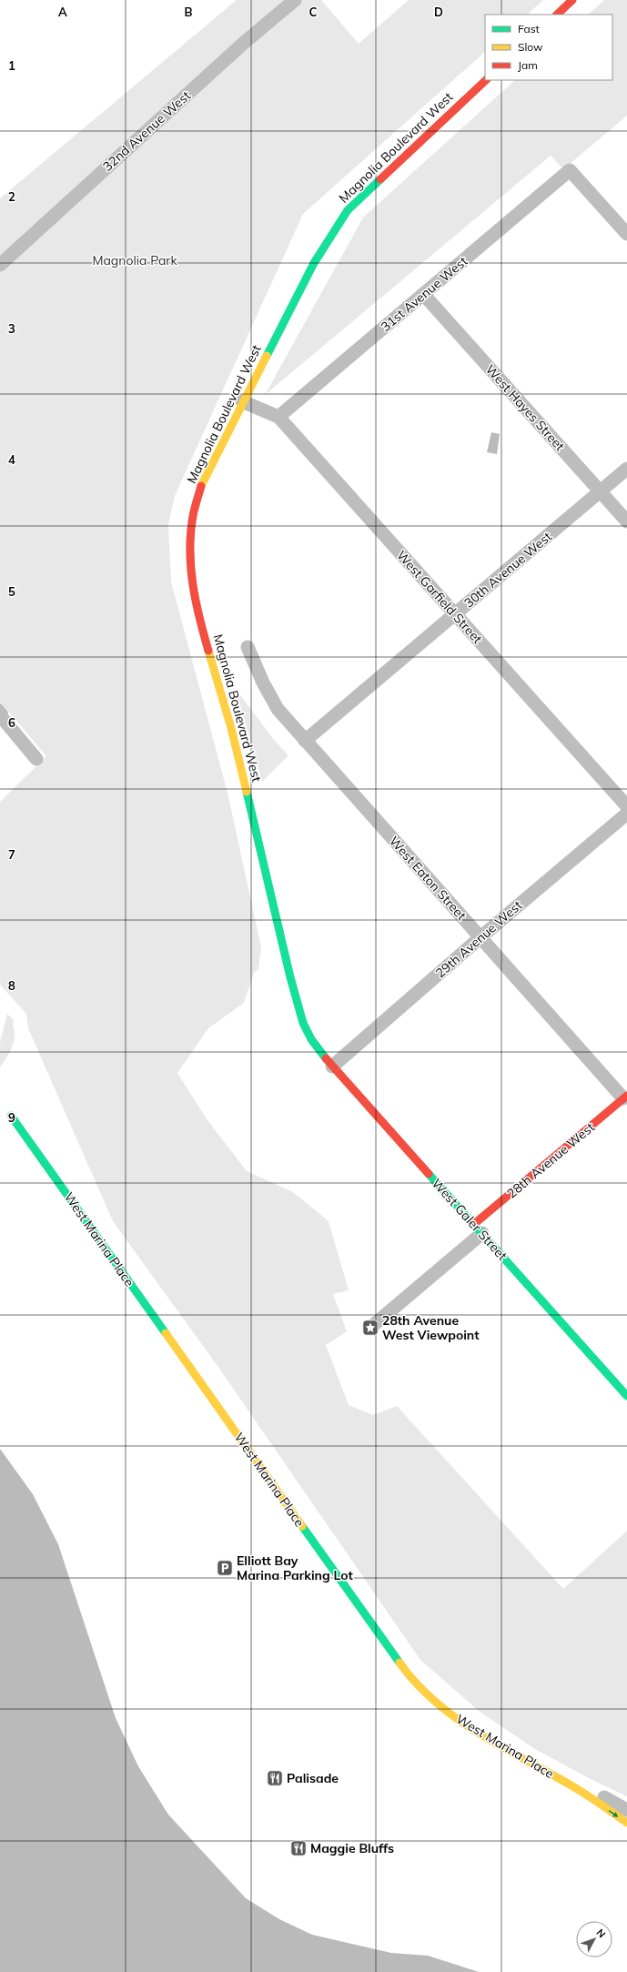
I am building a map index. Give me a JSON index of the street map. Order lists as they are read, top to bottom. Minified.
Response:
{"streets":{"main road":["Magnolia Boulevard West","28th Avenue West","West Galer Street","West Marina Place"],"street":["32nd Avenue West","31st Avenue West","West Hayes Street","30th Avenue West","West Garfield Street","West Eaton Street","29th Avenue West"]},"crossings":[["Magnolia Boulevard West","West Garfield Street"],["Magnolia Boulevard West","West Galer Street"],["31st Avenue West","West Hayes Street"],["31st Avenue West","West Garfield Street"],["West Hayes Street","30th Avenue West"],["30th Avenue West","West Garfield Street"],["30th Avenue West","West Eaton Street"],["West Eaton Street","29th Avenue West"],["West Eaton Street","28th Avenue West"],["29th Avenue West","West Galer Street"],["28th Avenue West","West Galer Street"]],"parks":["Magnolia Park"],"places":{"place":["28th Avenue West Viewpoint"],"parking":["Elliott Bay Marina Parking Lot"],"restaurant":["Palisade","Maggie Bluffs"]},"legend":["Fast","Slow","Jam"],"north":"top right","grid":{"columns":["A","B","C","D"],"rows":["1","2","3","4","5","6","7","8","9"]}}
